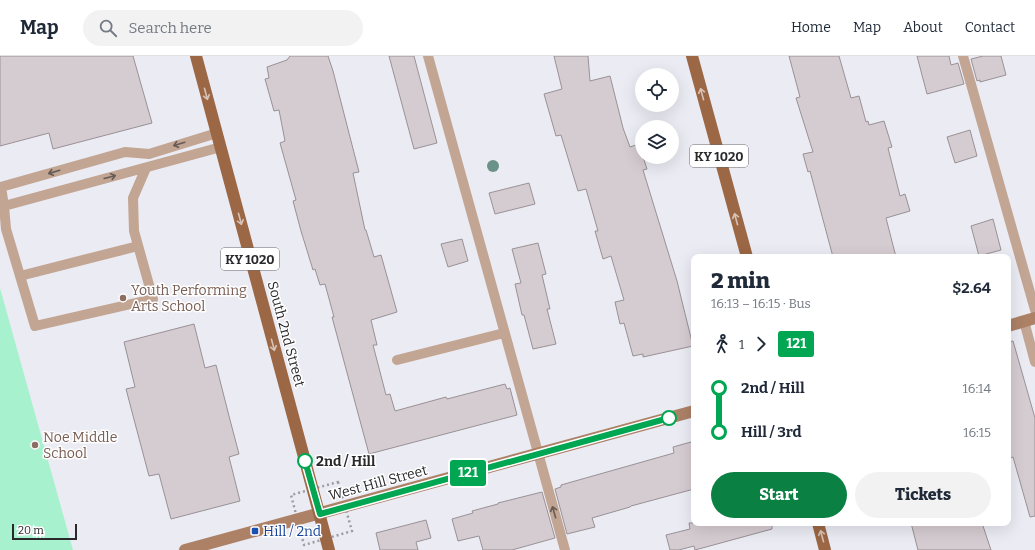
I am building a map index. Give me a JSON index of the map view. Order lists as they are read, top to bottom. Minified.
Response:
{"streets":{"main road":["KY 1020","South 2nd Street"],"street":["West Hill Street"]},"crossings":[["South 2nd Street","West Hill Street"]],"one_way":["South 2nd Street"],"places":{"other":["Youth Performing Arts School","Noe Middle School","2nd / Hill"],"transit":["Hill / 2nd"]},"lines":["bus line 121"],"scale_bar":"20 m","page":{"header":"Map","search":"Search here","nav":["Home","Map","About","Contact"],"on_map":"121","heading":["2 min","16:13 – 16:15 · Bus","$2.64"],"legs":["1","121"],"list":[{"name":"2nd / Hill","value":"16:14"},{"name":"Hill / 3rd","value":"16:15"}],"buttons":["Start","Tickets"],"scale":"20 m"}}
